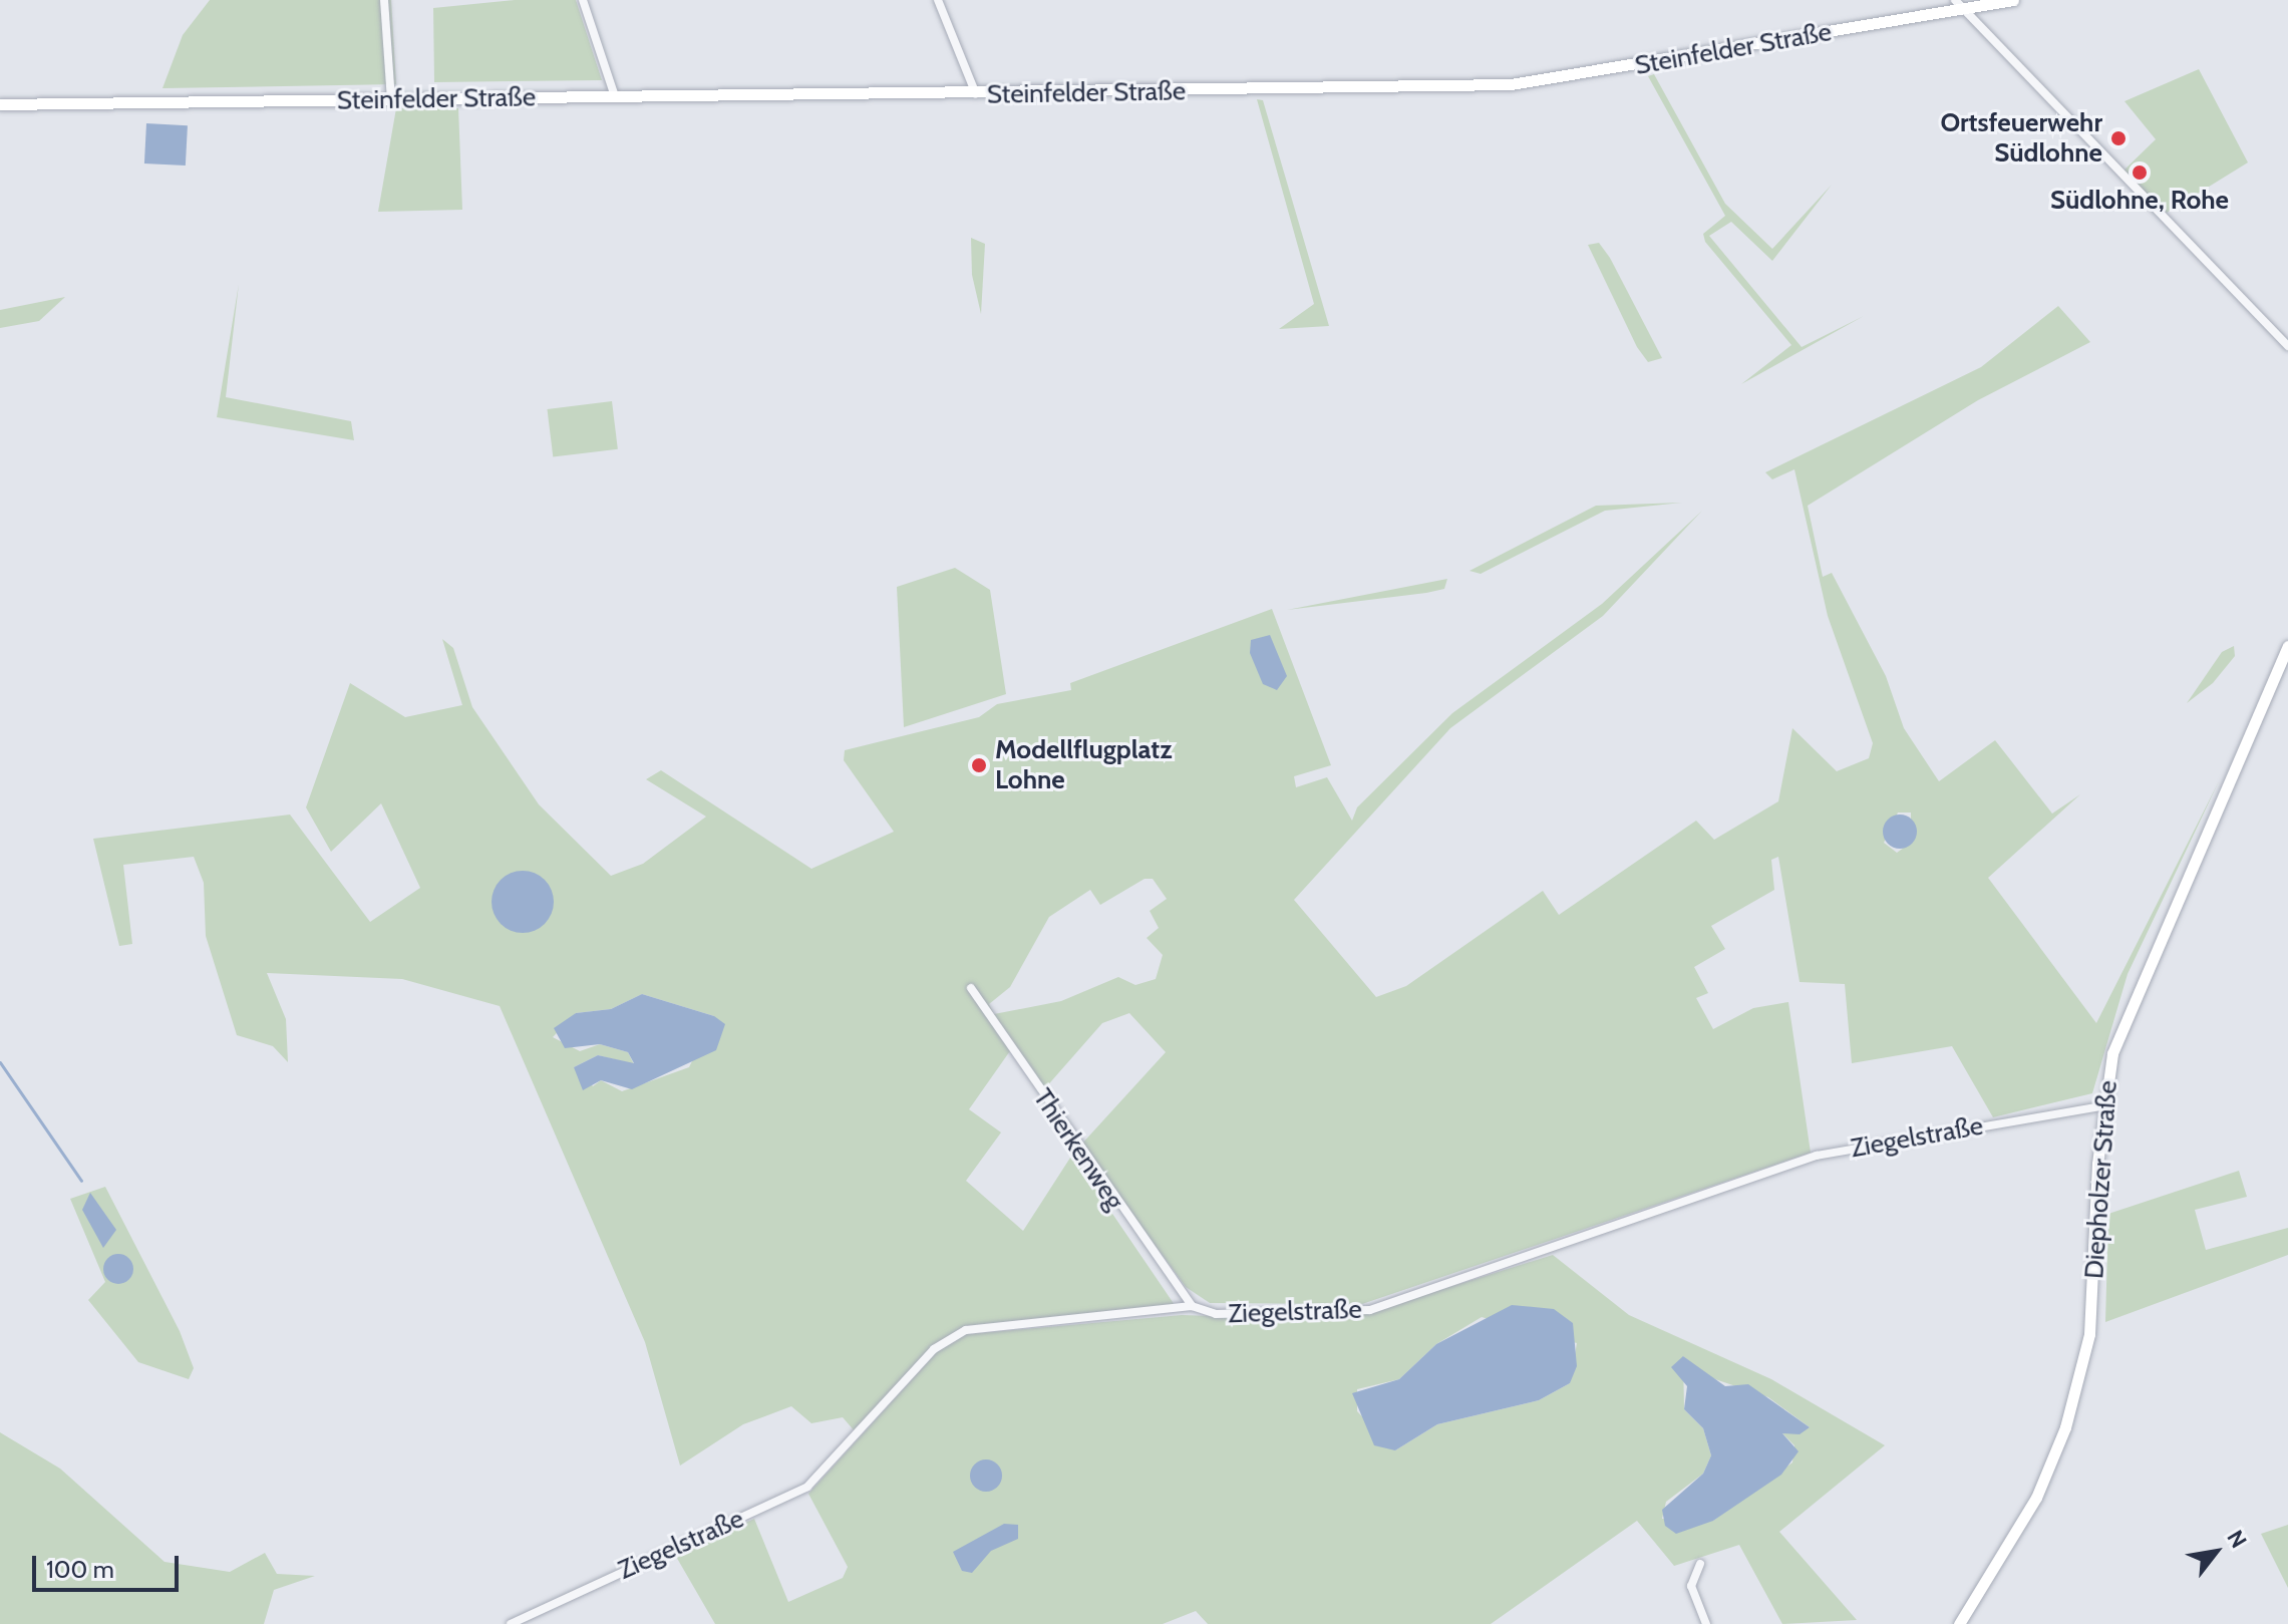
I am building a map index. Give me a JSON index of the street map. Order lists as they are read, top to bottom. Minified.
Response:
{"streets":{"main road":["Steinfelder Straße","Diepholzer Straße"],"street":["Ziegelstraße","Thierkenweg"]},"crossings":[["Ziegelstraße","Thierkenweg"],["Ziegelstraße","Diepholzer Straße"]],"places":["Ortsfeuerwehr Südlohne","Südlohne, Rohe","Modellflugplatz Lohne"],"scale_bar":"100 m","north":"top right"}
